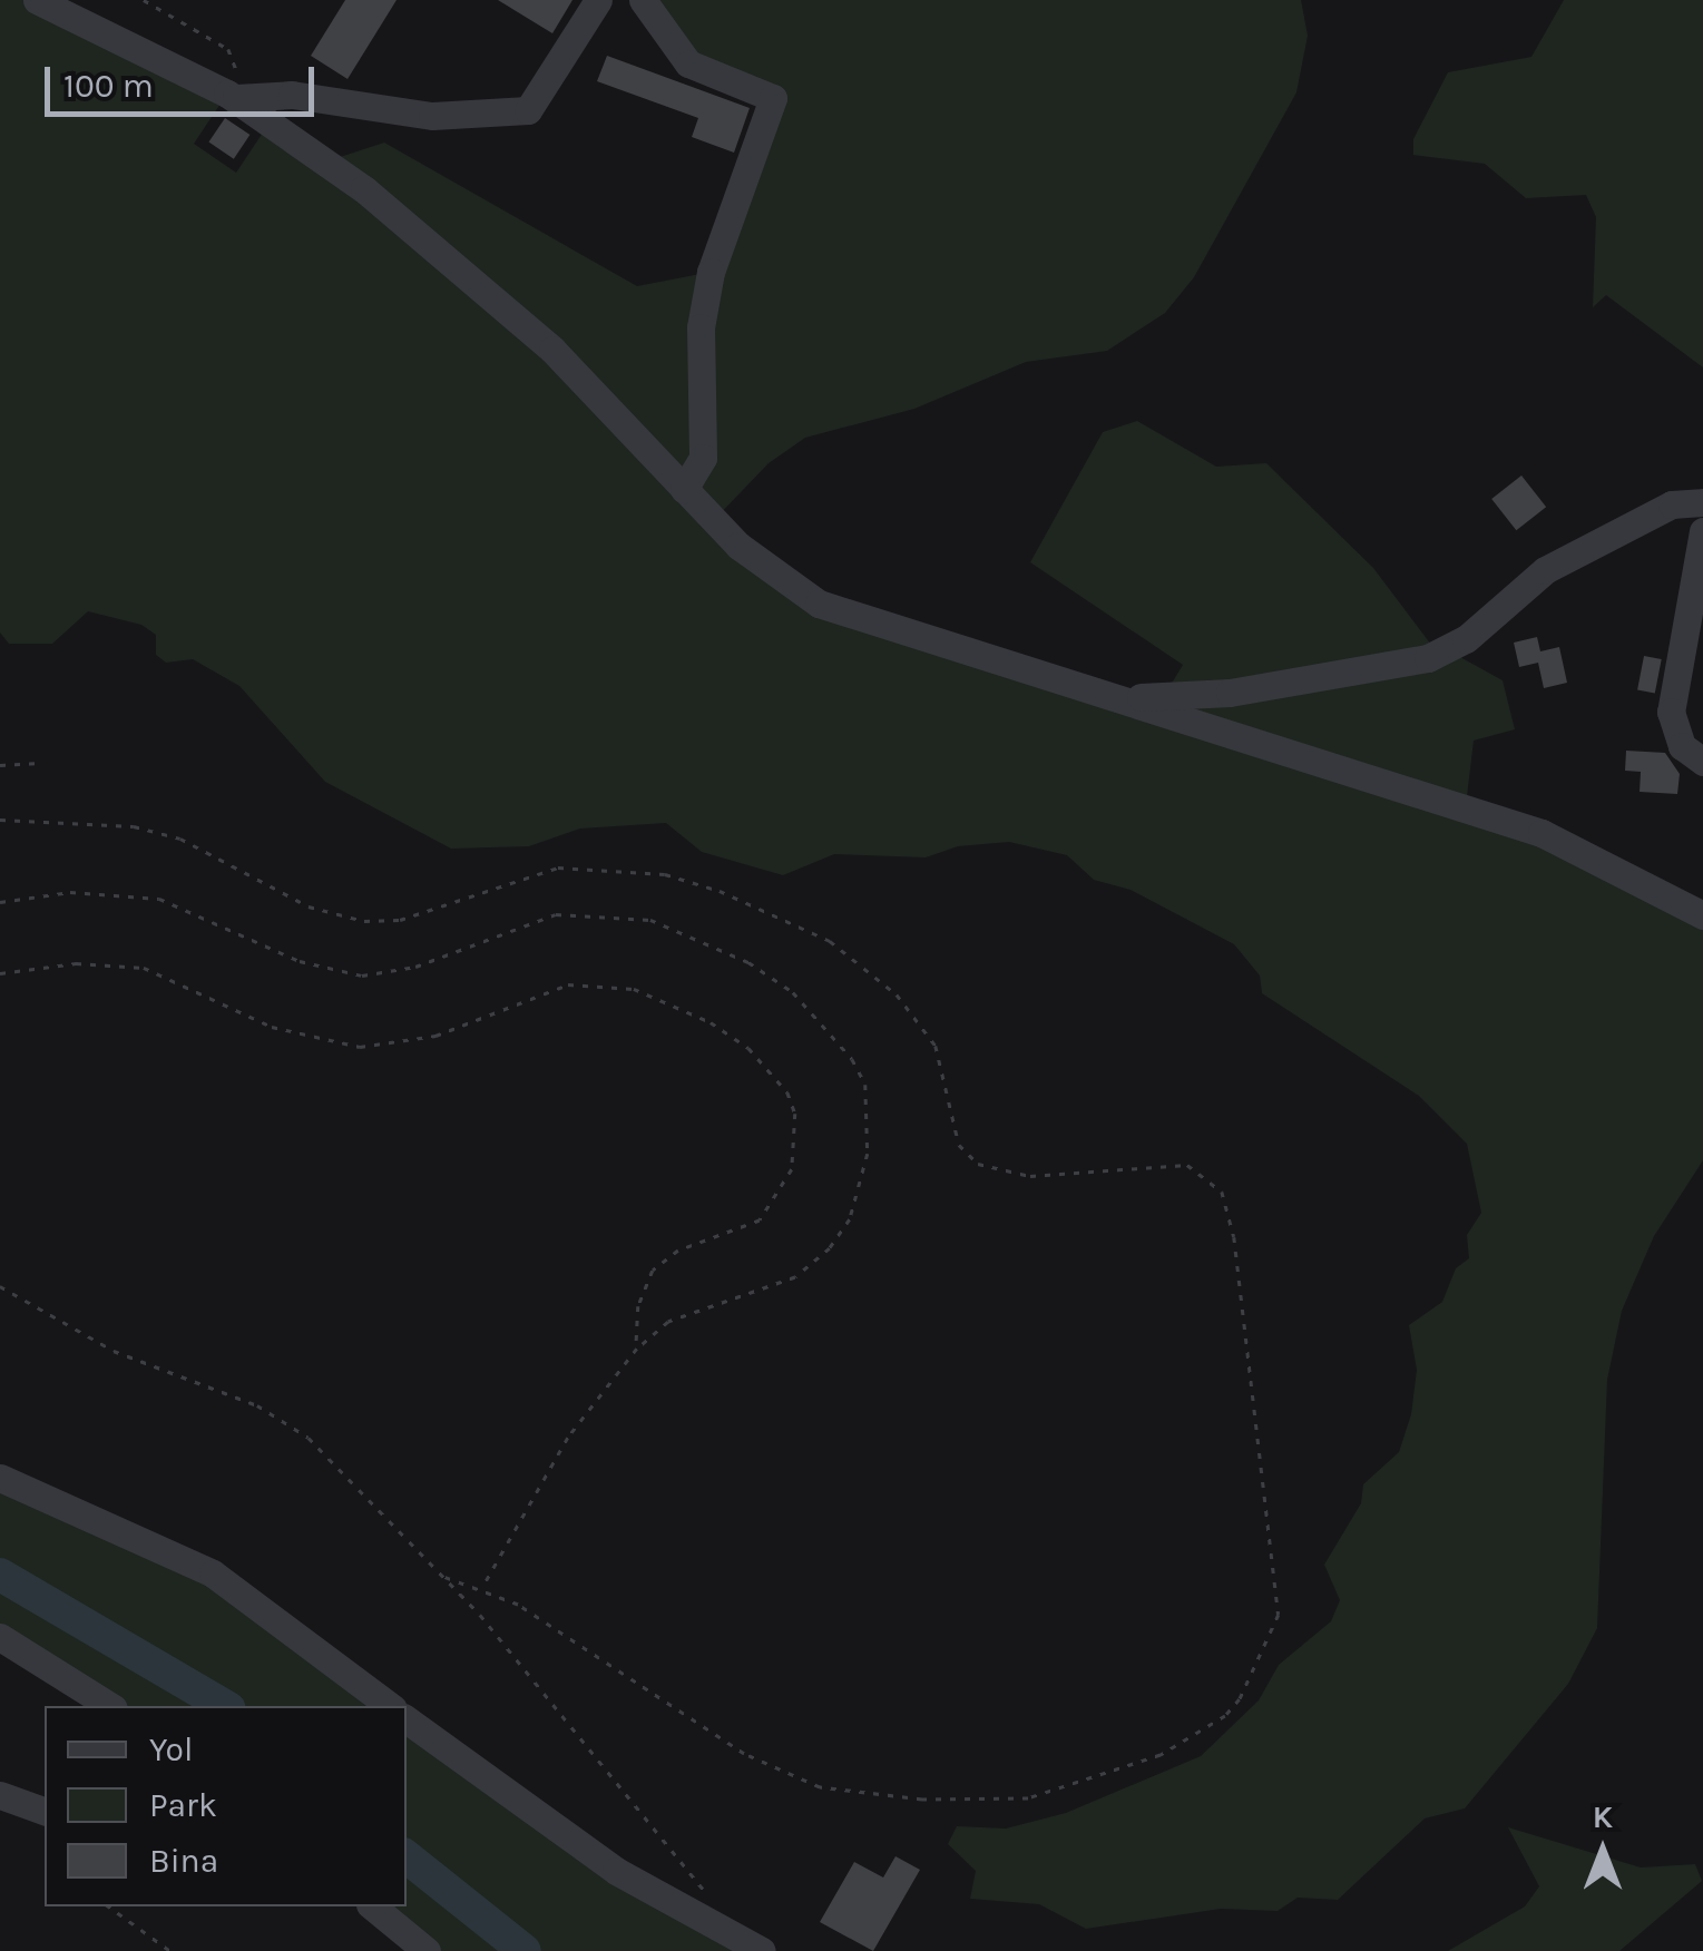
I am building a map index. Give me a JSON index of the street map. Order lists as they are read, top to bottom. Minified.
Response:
{"legend":["Yol","Park","Bina"],"scale_bar":"100 m","north":"top"}
